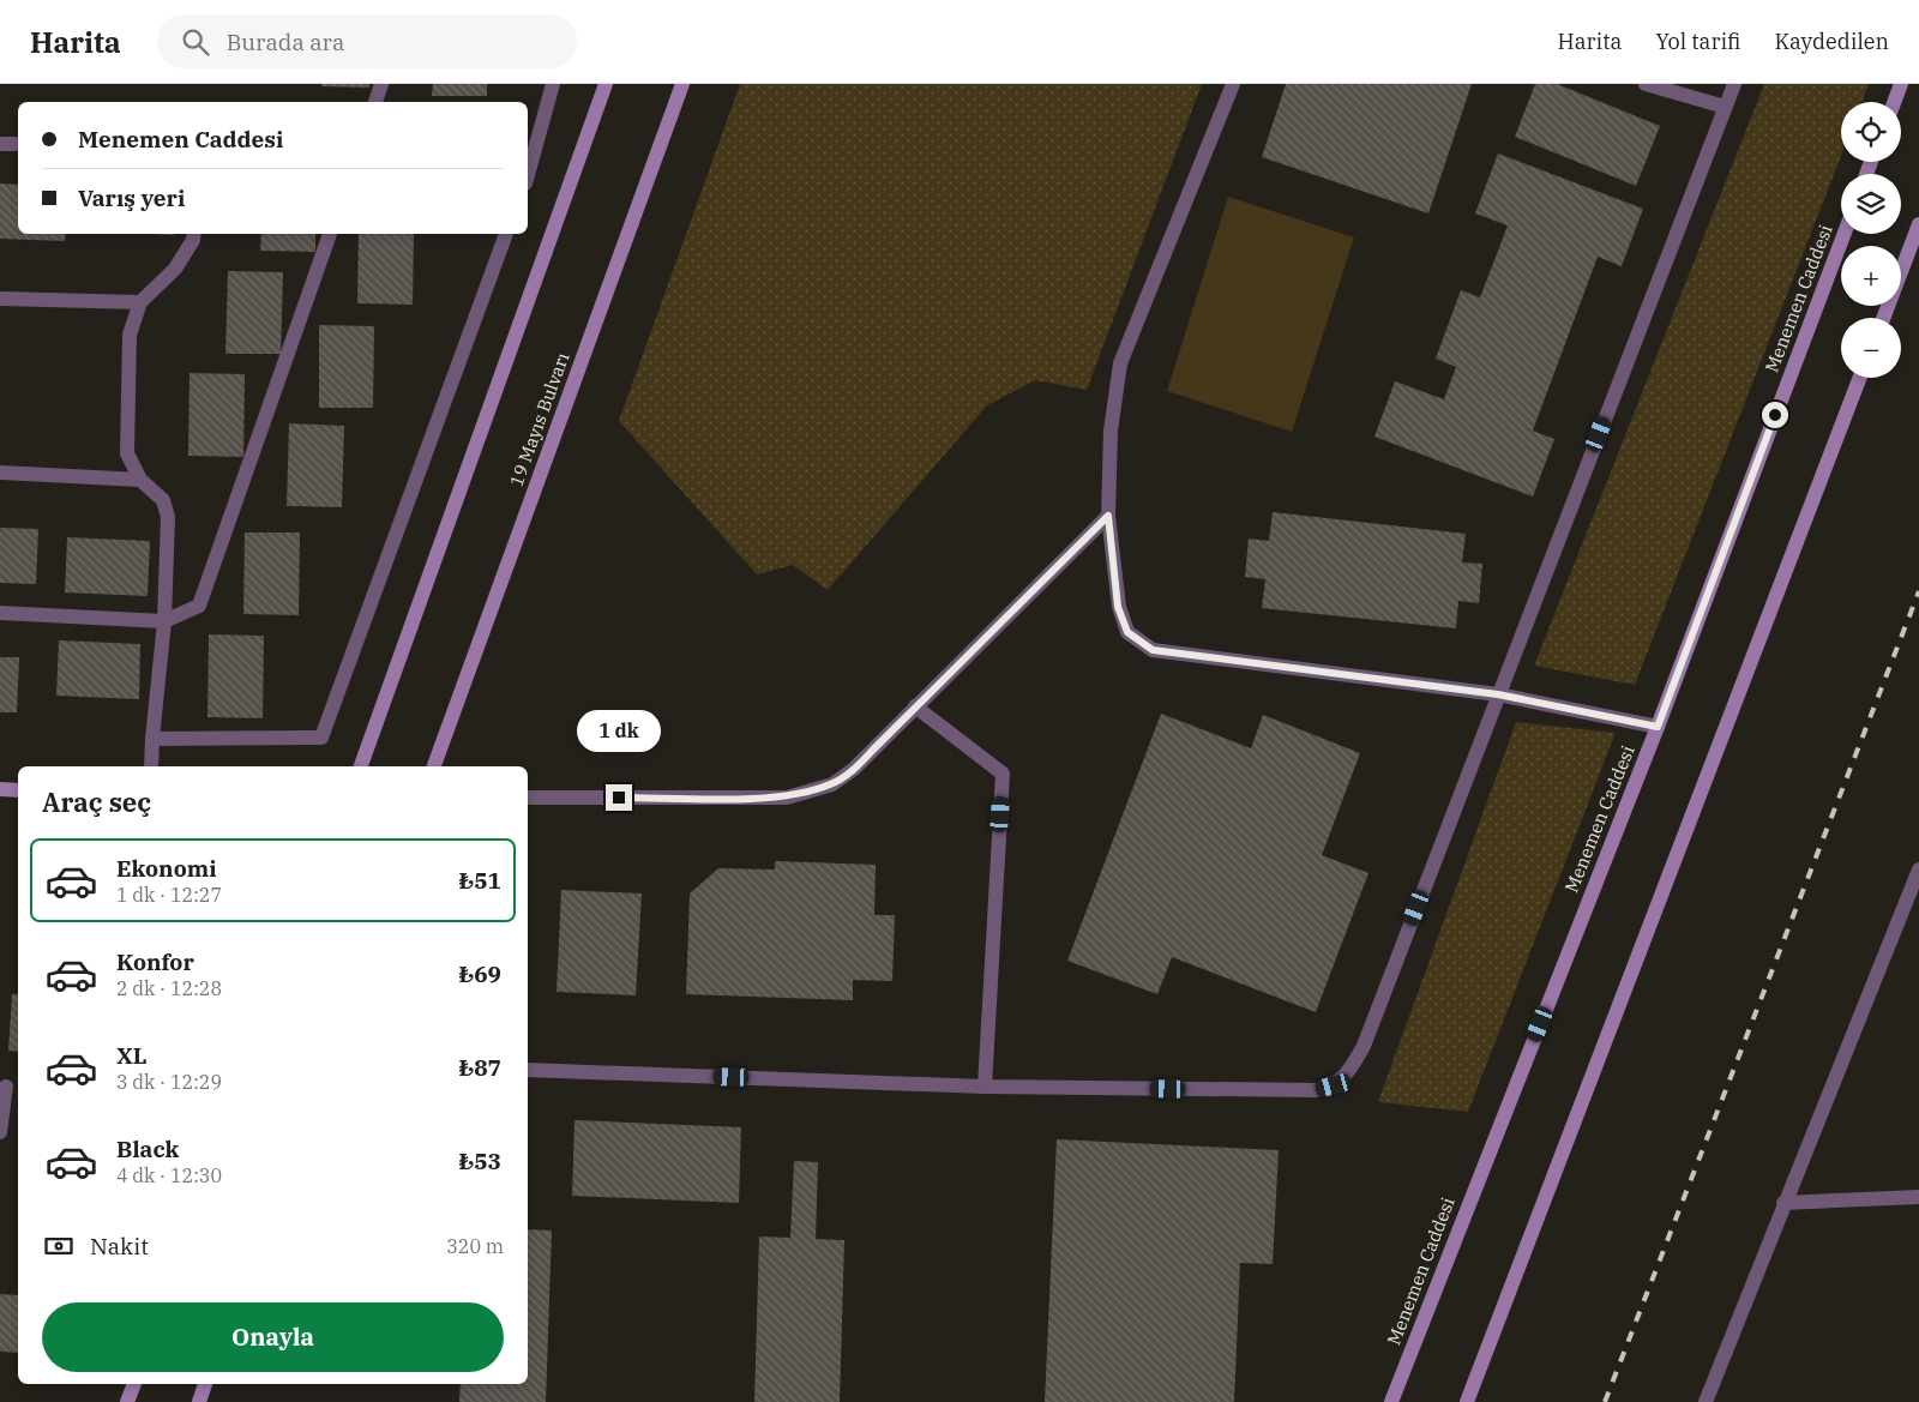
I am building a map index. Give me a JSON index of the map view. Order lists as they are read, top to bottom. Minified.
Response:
{"streets":{"main road":["Menemen Caddesi","19 Mayıs Bulvarı"]},"page":{"header":"Harita","search":"Burada ara","nav":["Harita","Yol tarifi","Kaydedilen"],"map_buttons":["+","−"],"banner":["Menemen Caddesi","Varış yeri"],"bubble":"1 dk","heading":"Araç seç","list":[{"name":"Ekonomi","note":"1 dk · 12:27","value":"₺51"},{"name":"Konfor","note":"2 dk · 12:28","value":"₺69"},{"name":"XL","note":"3 dk · 12:29","value":"₺87"},{"name":"Black","note":"4 dk · 12:30","value":"₺53"}],"pay":["Nakit","320 m"],"buttons":"Onayla"}}
